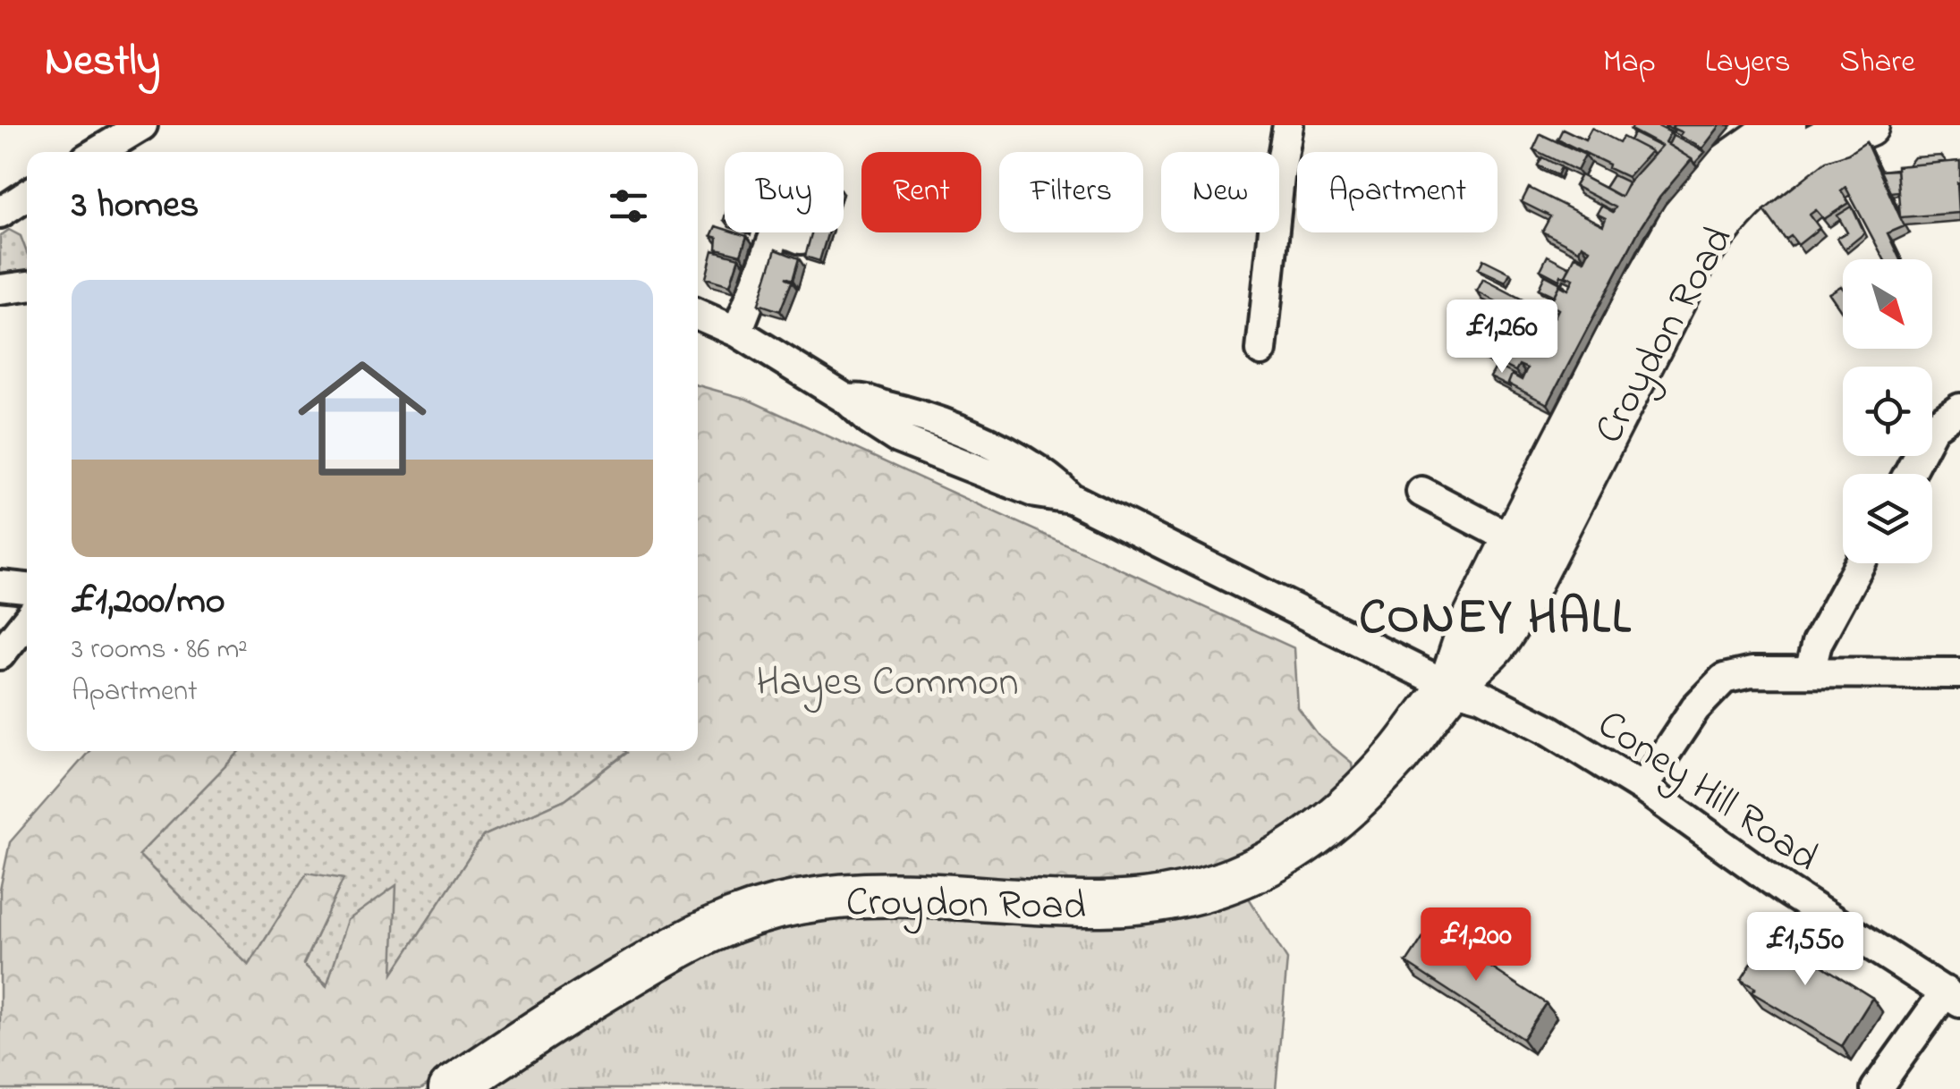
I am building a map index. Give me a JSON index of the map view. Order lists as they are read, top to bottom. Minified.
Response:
{"streets":{"highway":["Croydon Road"],"street":["Coney Hill Road"]},"crossings":[["Croydon Road","Coney Hill Road"]],"districts":["CONEY HALL"],"parks":["Hayes Common"],"north":"bottom right","page":{"header":"Nestly","nav":["Map","Layers","Share"],"chip":["Buy","Rent","Filters","New","Apartment"],"heading":"3 homes","list":[{"name":"£1,200/mo","note":"3 rooms · 86 m² · Apartment"}],"price":["£1,260","£1,200","£1,550"]}}
